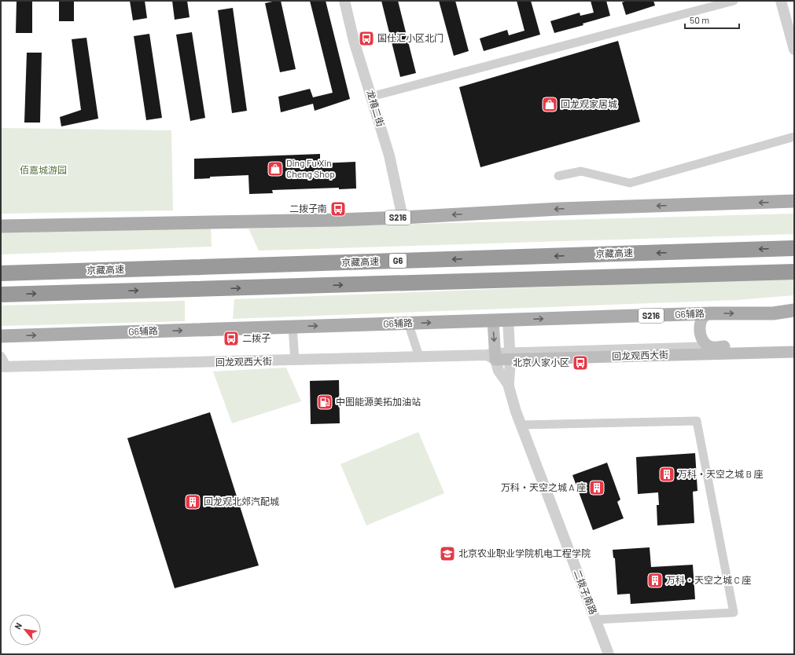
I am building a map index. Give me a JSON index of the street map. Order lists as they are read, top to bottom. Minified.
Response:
{"streets":{"highway":["京藏高速","G6"],"main road":["S216","G6辅路","回龙观西大街","二拨子南路"],"street":["龙禧二街"]},"crossings":[["龙禧二街","S216"],["G6辅路","二拨子南路"],["回龙观西大街","二拨子南路"]],"parks":["佰嘉城游园"],"places":{"bus stop":["国仕汇小区北门","二拨子南","二拨子","北京人家小区"],"shop":["回龙观家居城","Ding Fu Xin Cheng Shop"],"fuel station":["中图能源美拓加油站"],"building":["万科・天空之城 B 座","万科・天空之城 A 座","回龙观北郊汽配城","万科・天空之城 C 座"],"school or university":["北京农业职业学院机电工程学院"]},"scale_bar":"50 m","north":"top left"}
